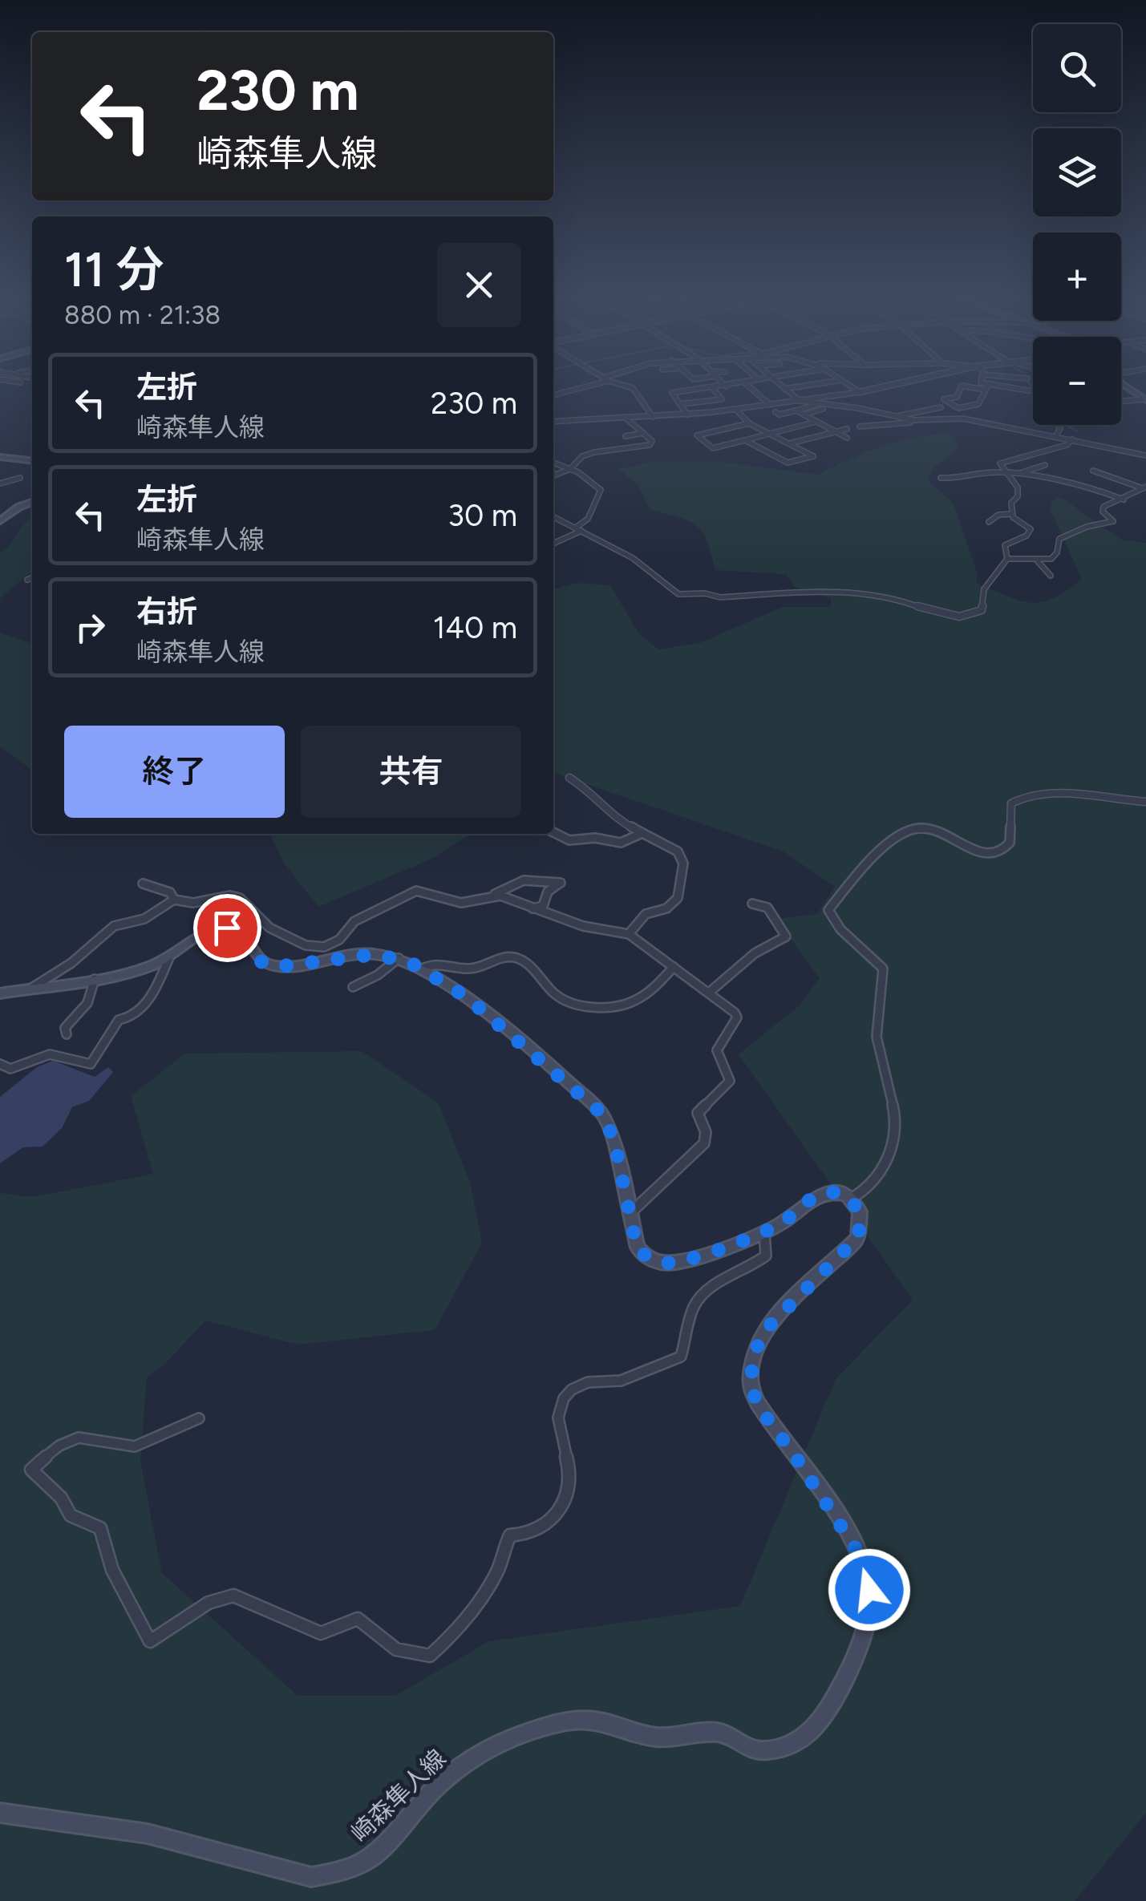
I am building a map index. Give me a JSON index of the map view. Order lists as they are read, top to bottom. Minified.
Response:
{"streets":{"main road":["崎森隼人線"]},"page":{"map_buttons":["+","−"],"turn":["230 m","崎森隼人線"],"heading":["11 分","880 m · 21:38"],"list":[{"name":"左折","note":"崎森隼人線","value":"230 m"},{"name":"左折","note":"崎森隼人線","value":"30 m"},{"name":"右折","note":"崎森隼人線","value":"140 m"}],"buttons":["終了","共有"]}}
